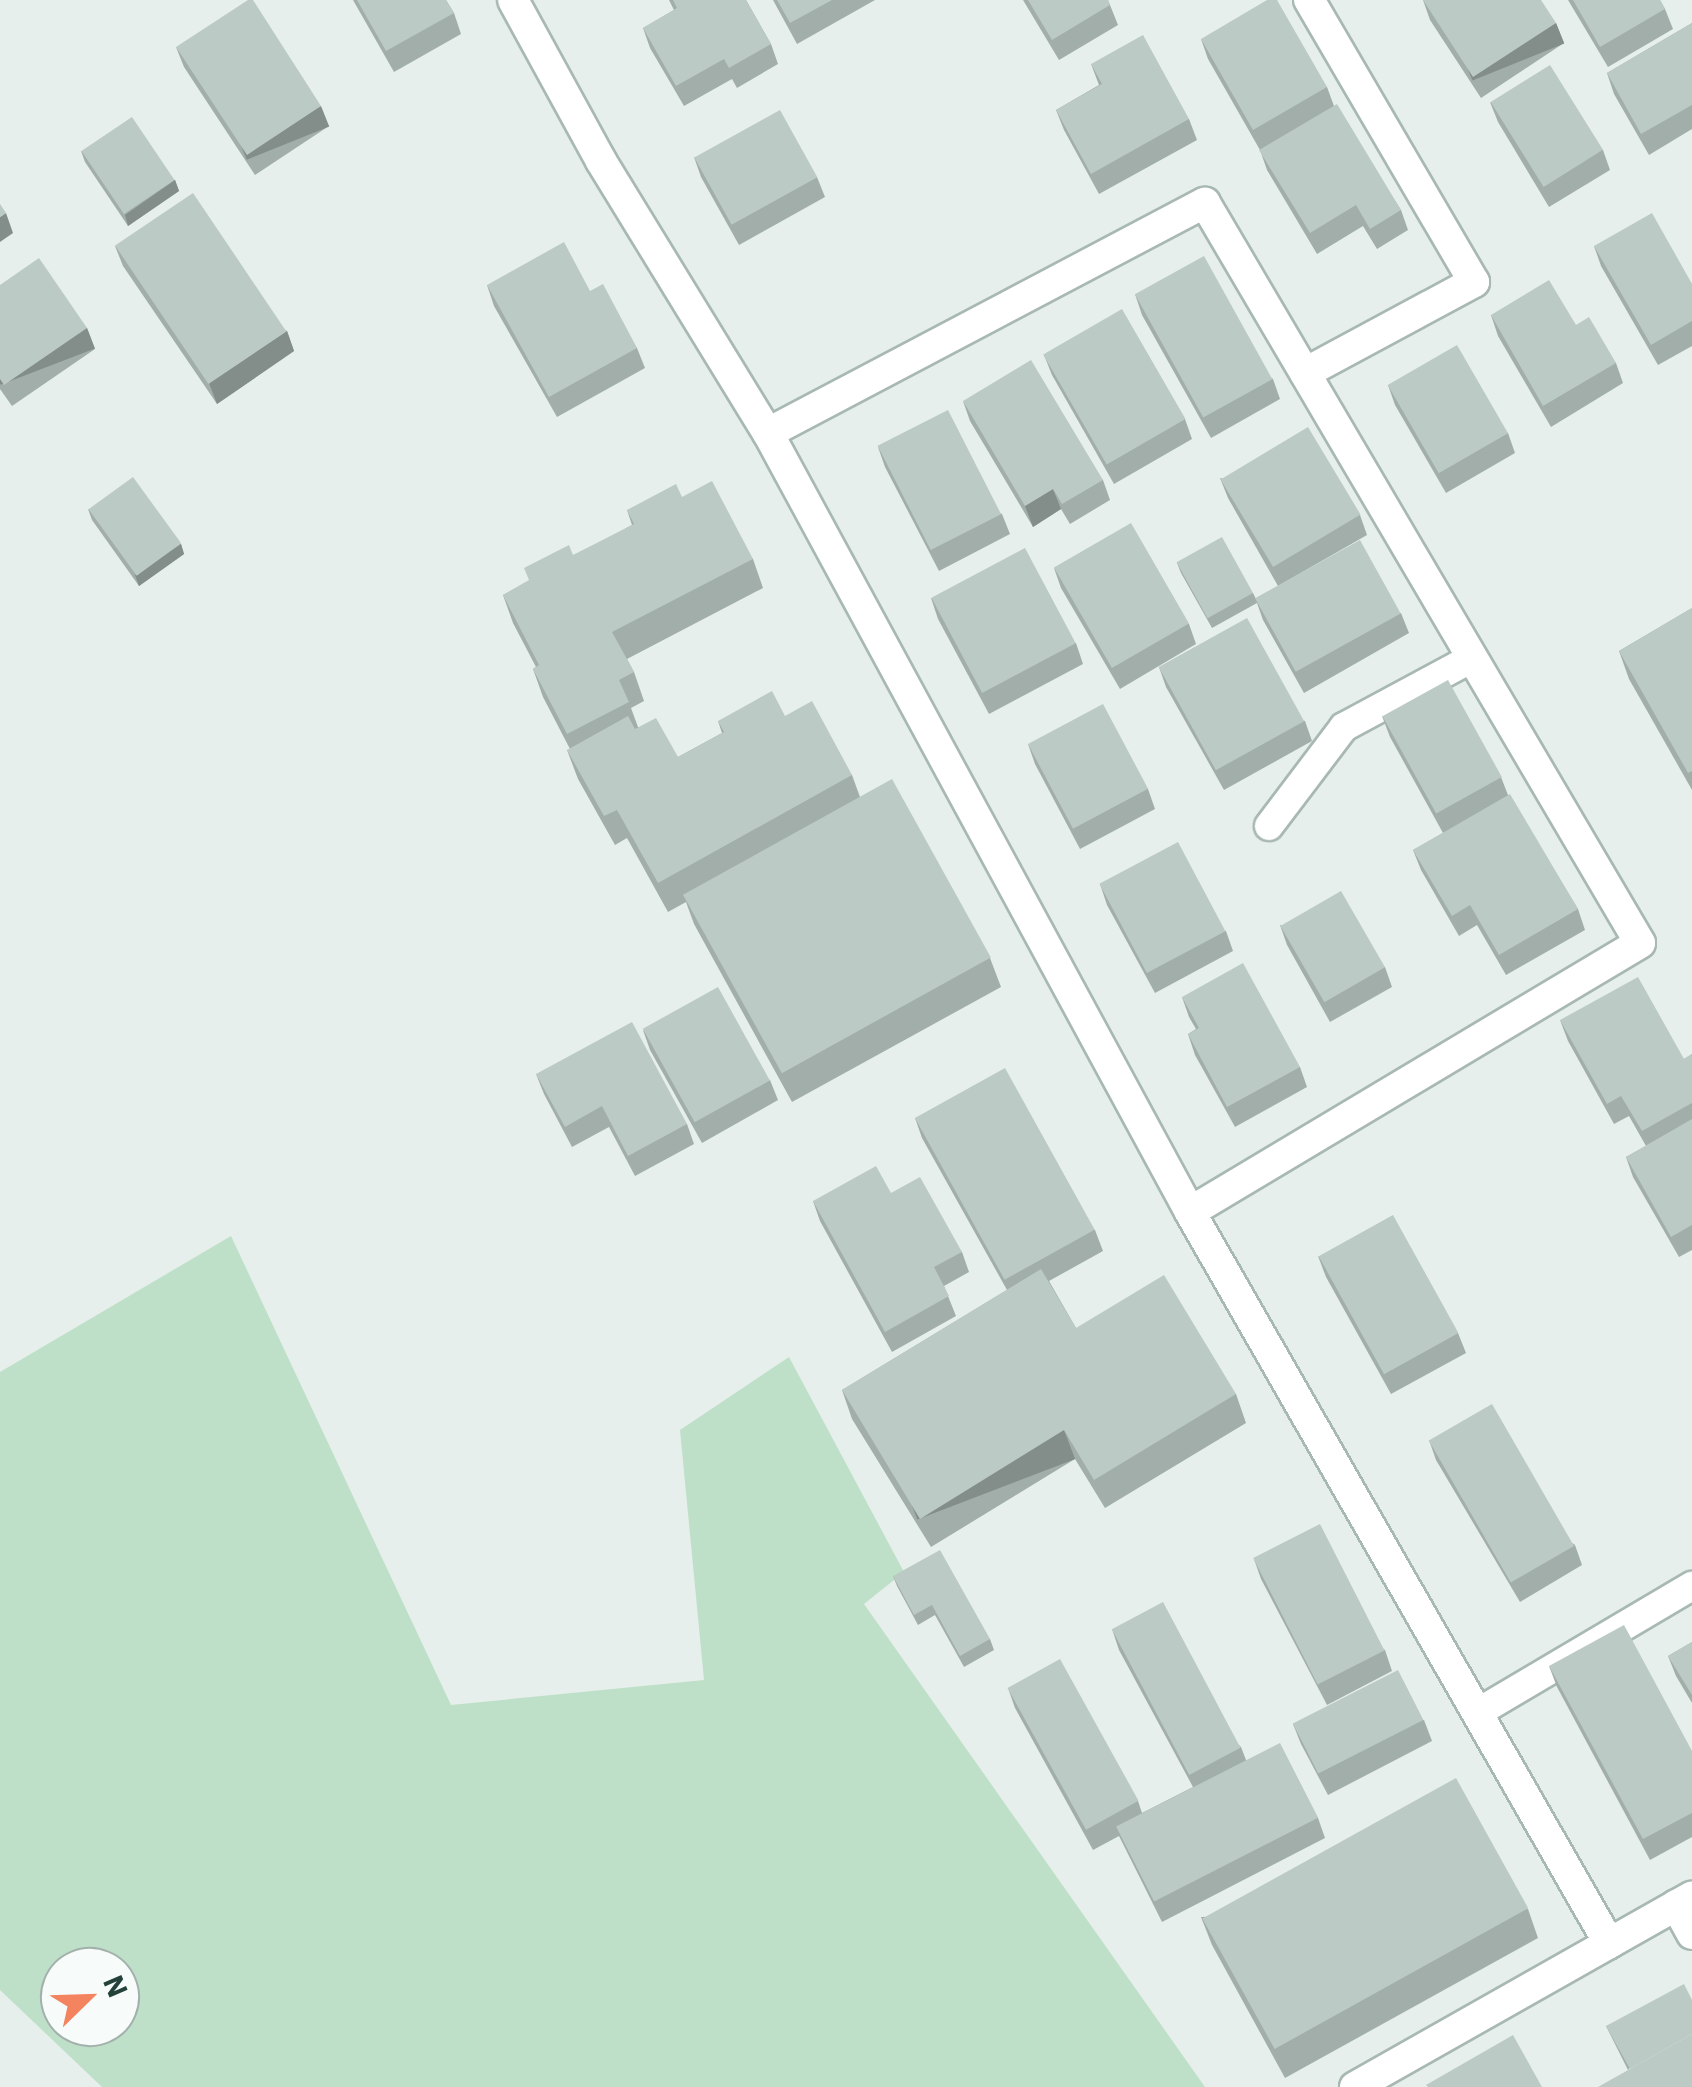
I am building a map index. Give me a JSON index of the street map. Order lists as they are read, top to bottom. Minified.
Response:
{"north":"top right"}
